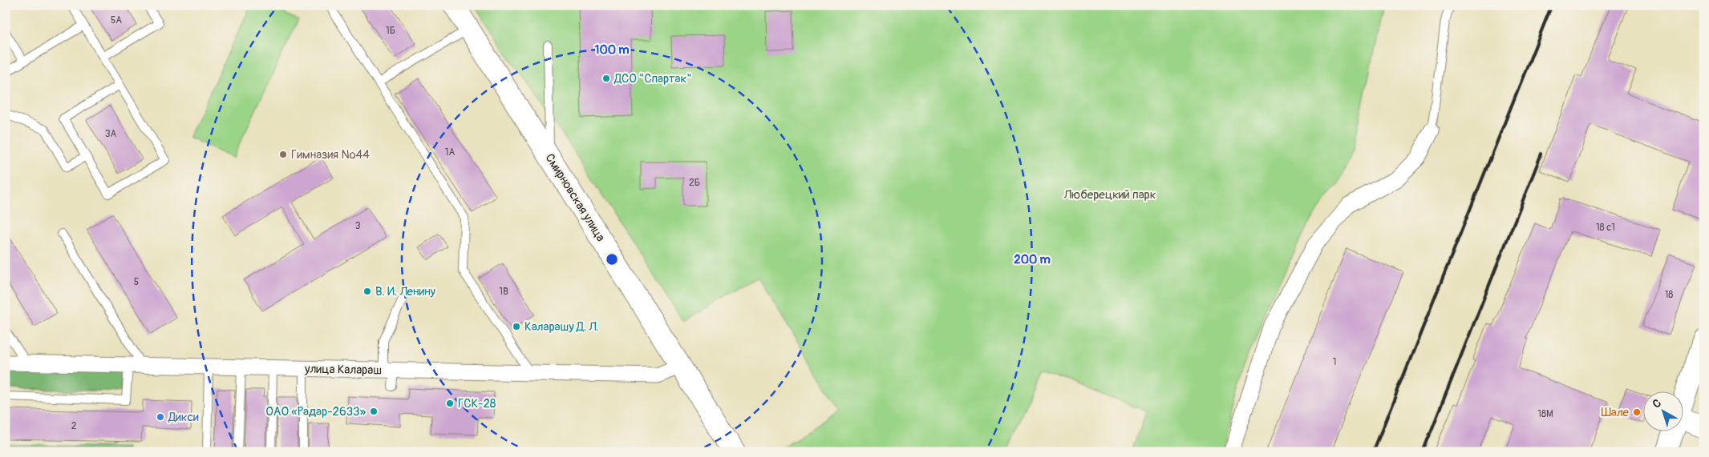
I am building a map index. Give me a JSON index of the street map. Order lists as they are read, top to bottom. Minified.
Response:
{"streets":{"main road":["Смирновская улица"],"street":["улица Калараш"]},"crossings":[["Смирновская улица","улица Калараш"]],"parks":["Люберецкий парк"],"places":["ДСО \"Спартак\"","Гимназия №44","В. И. Ленину","Каларашу Д. Л.","ГСК-28","ОАО «Радар-2633»","Шале","Дикси"],"house_numbers":["5А","1Б","3А","1А","2Б","3","18 с1","5","1В","18","1","18М","2"],"north":"top left","rings":["100 m","200 m"]}
